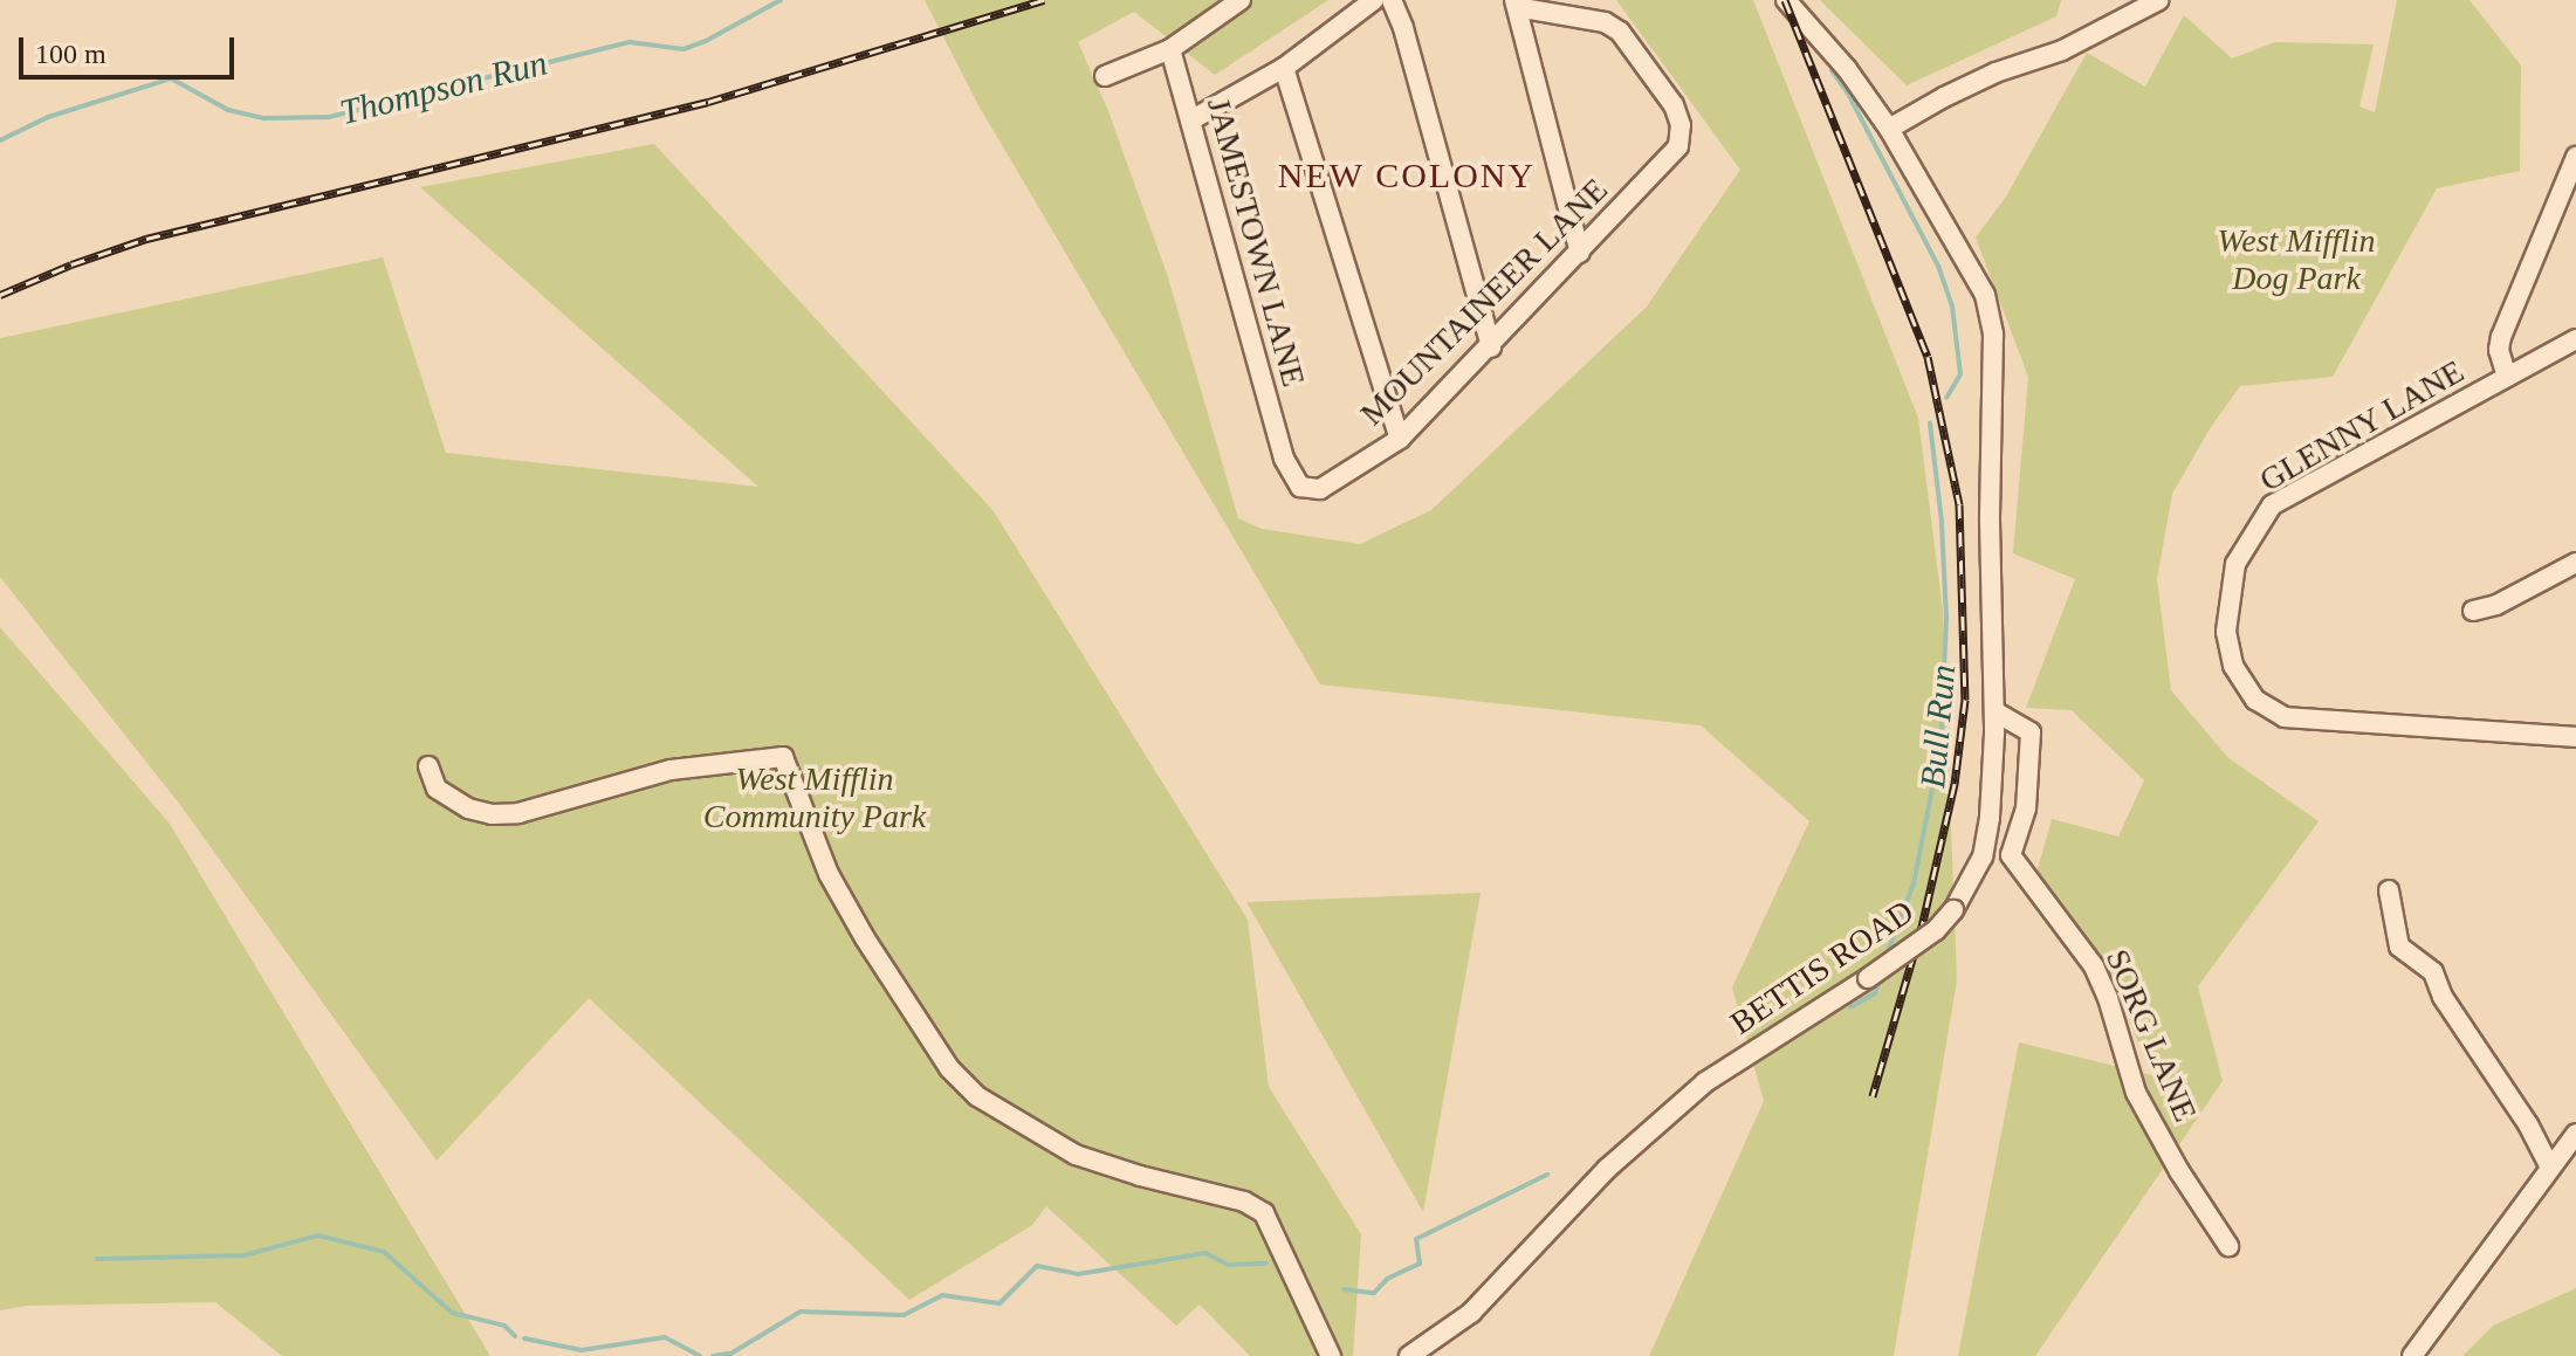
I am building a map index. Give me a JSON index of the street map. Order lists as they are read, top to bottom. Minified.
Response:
{"streets":{"street":["JAMESTOWN LANE","MOUNTAINEER LANE","GLENNY LANE","BETTIS ROAD","SORG LANE"]},"crossings":[["JAMESTOWN LANE","MOUNTAINEER LANE"],["BETTIS ROAD","SORG LANE"]],"districts":["NEW COLONY"],"water":["Thompson Run","Bull Run"],"parks":["West Mifflin Dog Park","West Mifflin Community Park"],"scale_bar":"100 m"}
